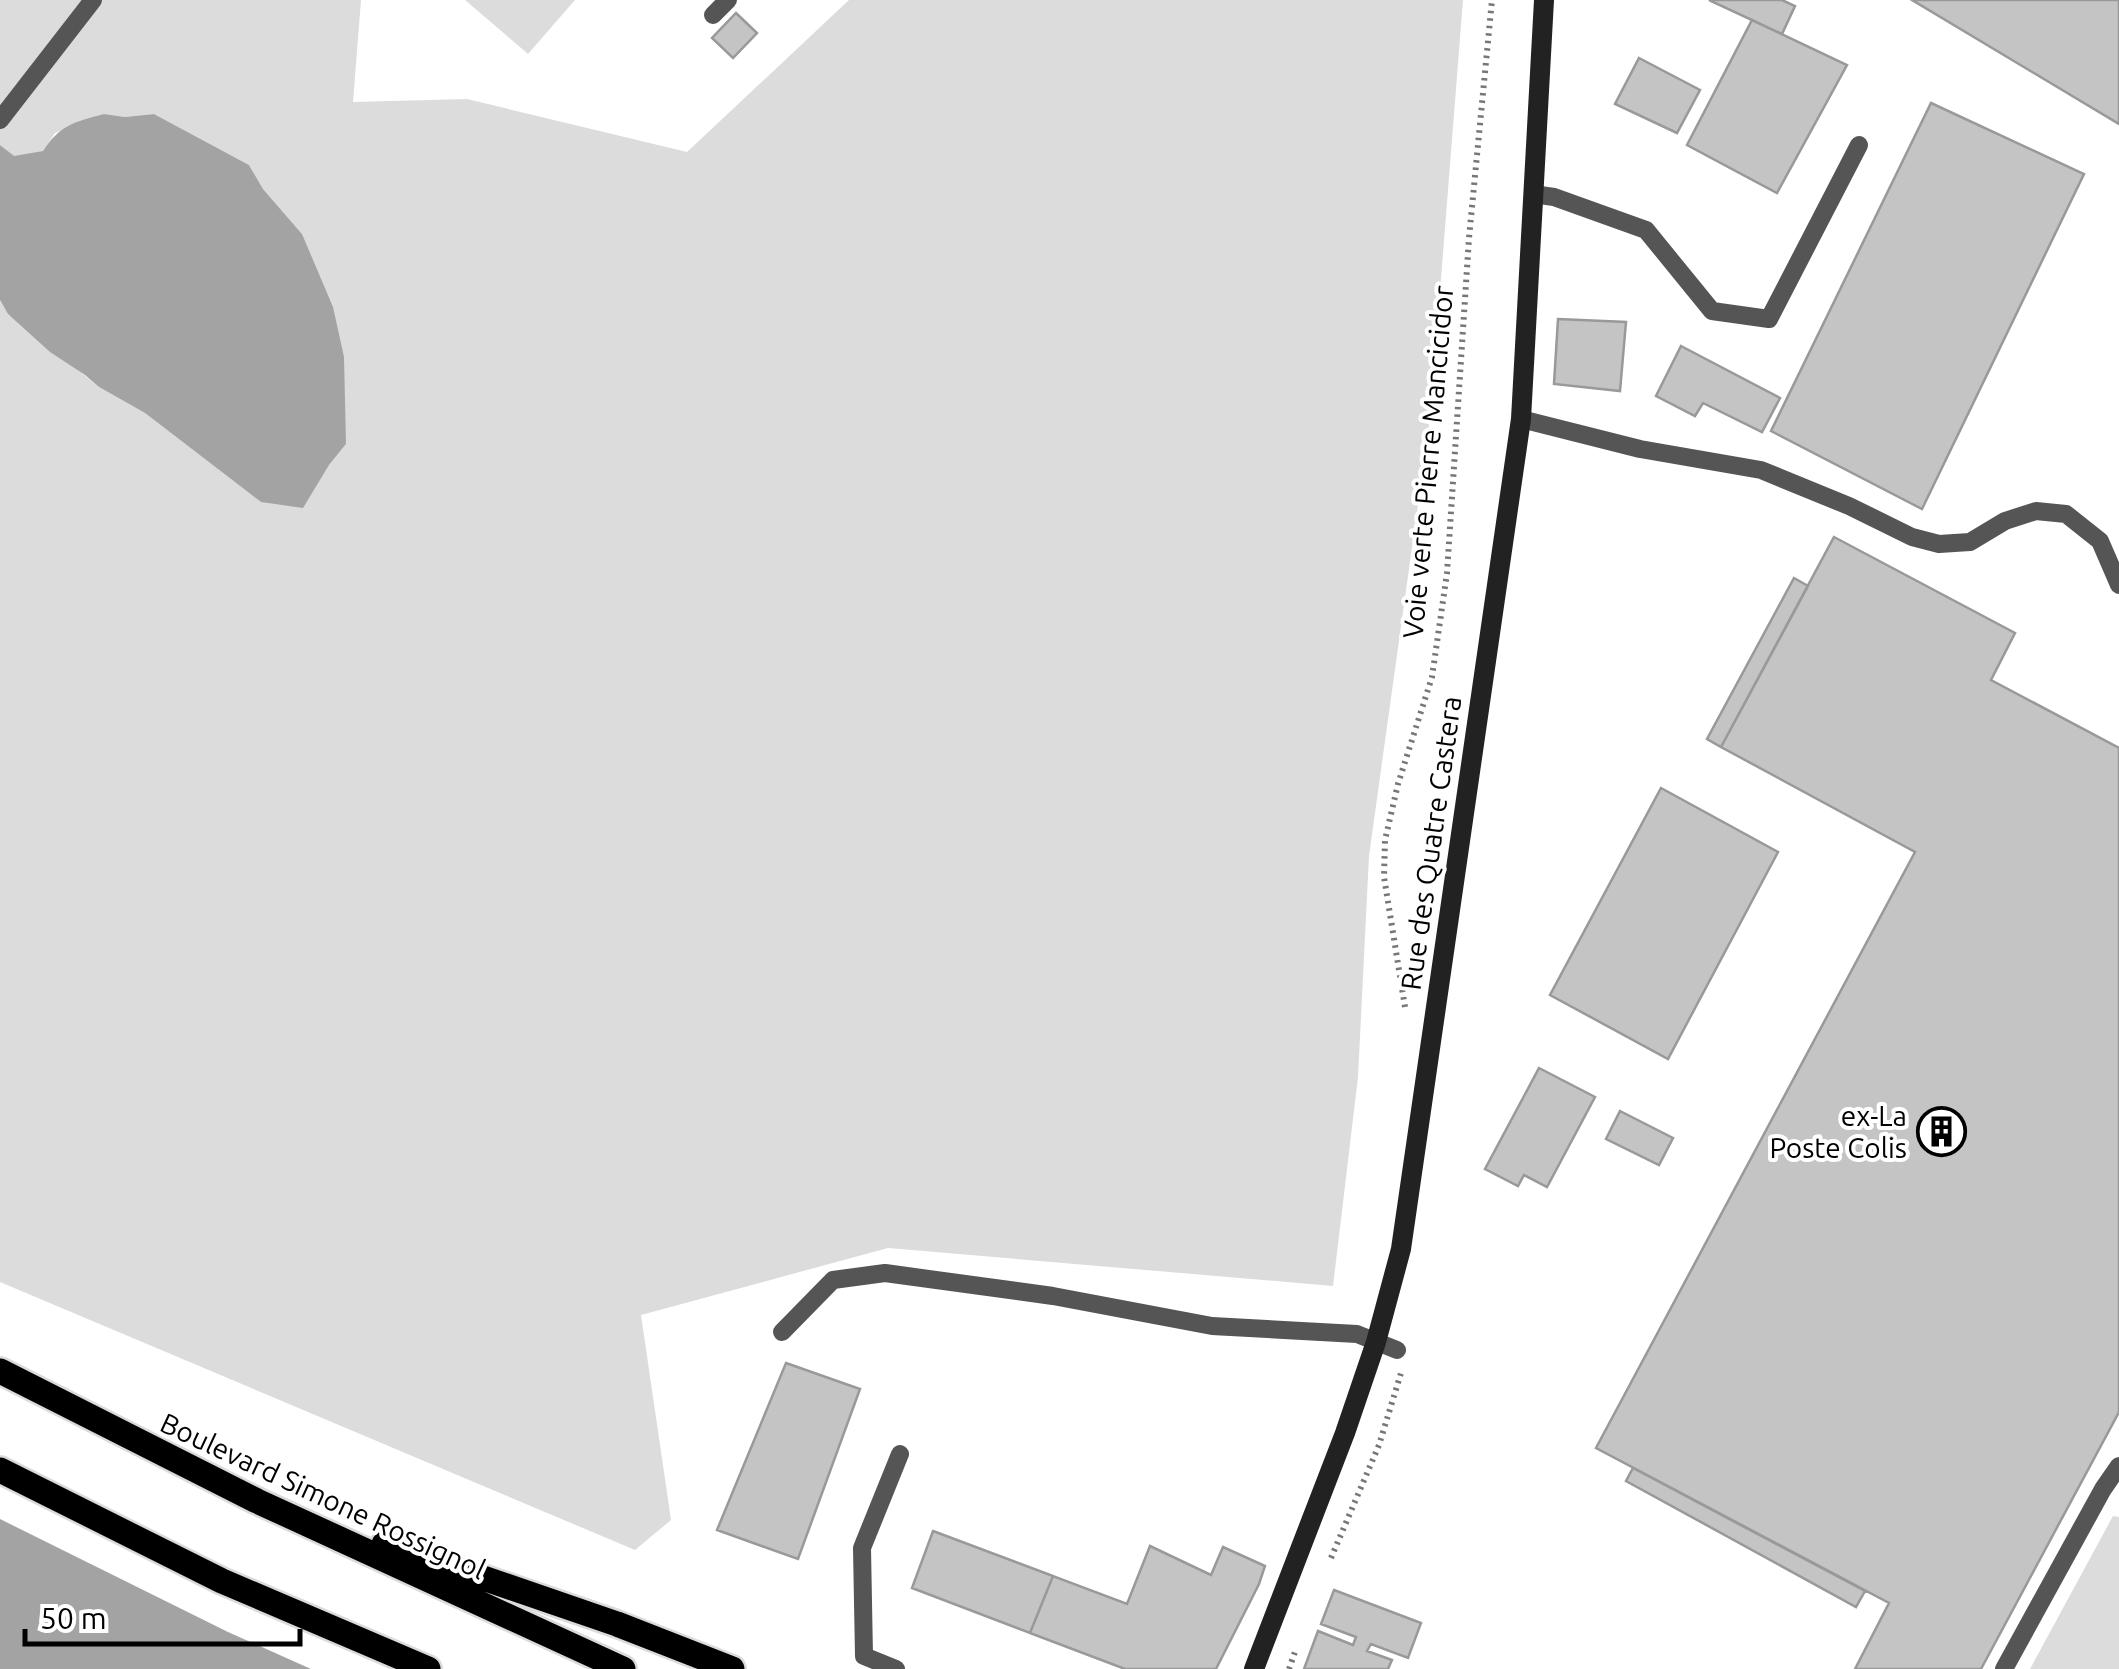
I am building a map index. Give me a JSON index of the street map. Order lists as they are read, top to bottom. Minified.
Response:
{"streets":{"main road":["Boulevard Simone Rossignol"],"street":["Rue des Quatre Castera"],"path":["Voie verte Pierre Mancicidor"]},"places":{"building":["ex-La Poste Colis"]},"scale_bar":"50 m"}
